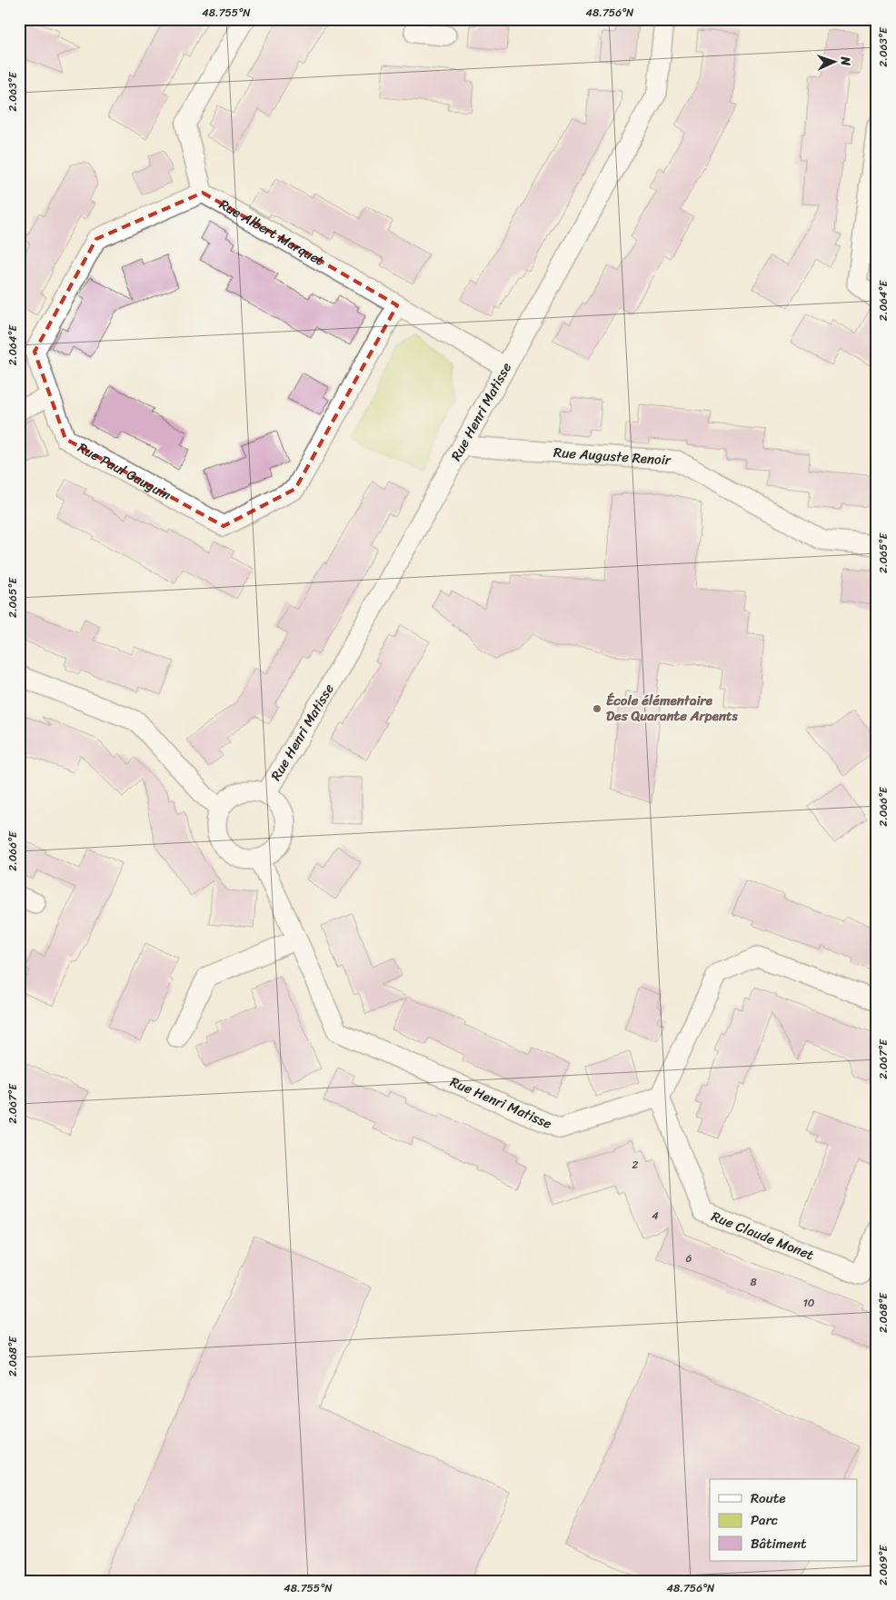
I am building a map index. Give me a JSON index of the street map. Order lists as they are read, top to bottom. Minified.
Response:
{"streets":{"street":["Rue Albert Marquet","Rue Henri Matisse","Rue Auguste Renoir","Rue Paul Gauguin","Rue Claude Monet"]},"crossings":[["Rue Albert Marquet","Rue Henri Matisse"],["Rue Albert Marquet","Rue Paul Gauguin"],["Rue Henri Matisse","Rue Auguste Renoir"],["Rue Henri Matisse","Rue Claude Monet"]],"places":["École élémentaire Des Quarante Arpents"],"house_numbers":["2","4","6","8","10"],"legend":["Route","Parc","Bâtiment"],"north":"right","coordinates":["48.755°N","48.756°N","2.063°E","2.064°E","2.065°E","2.066°E","2.067°E","2.068°E","2.069°E"]}
